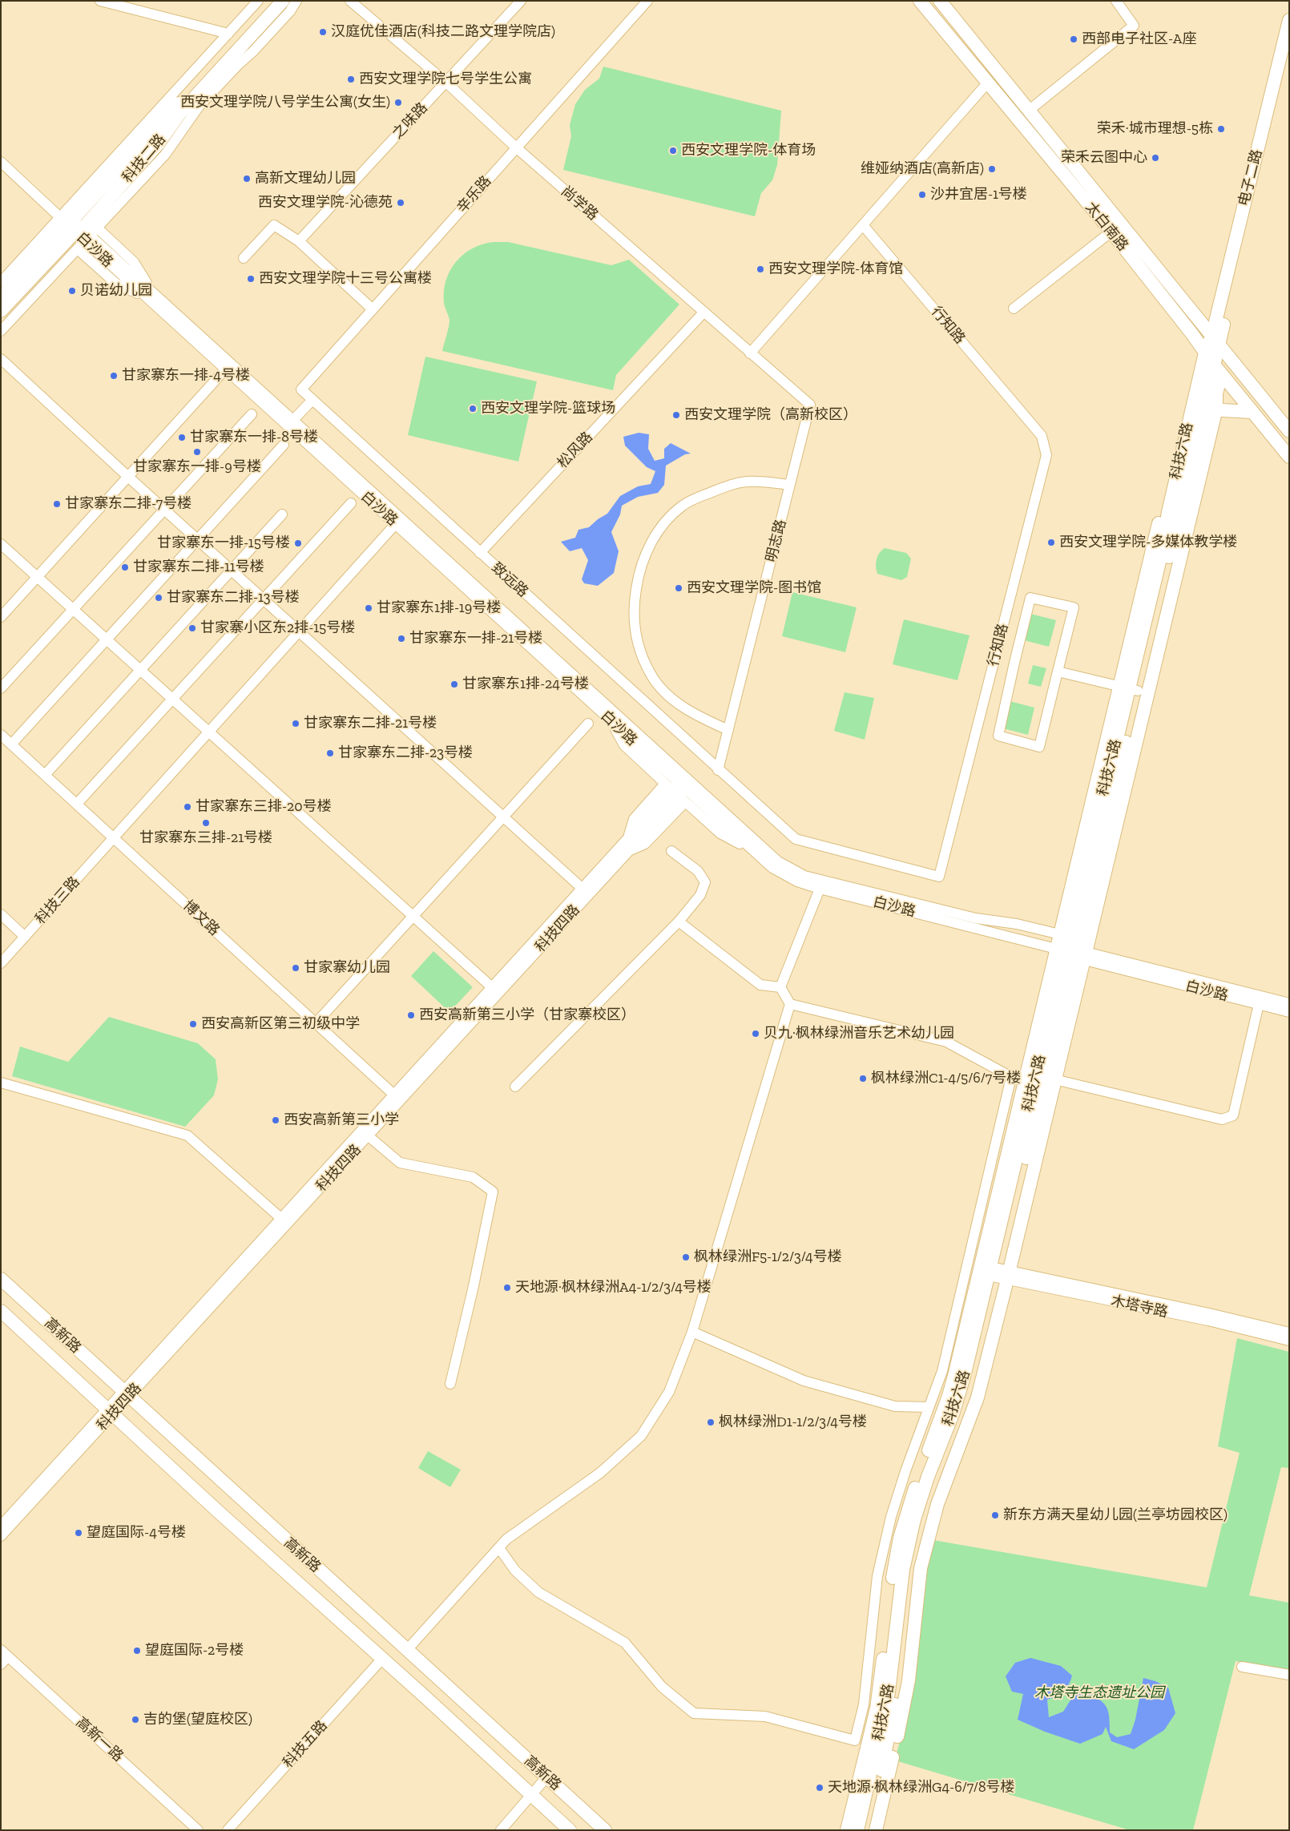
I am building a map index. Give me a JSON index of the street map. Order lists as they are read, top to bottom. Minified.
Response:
{"streets":{"main road":["科技二路","电子二路","太白南路","科技六路","高新路"],"street":["之味路","辛乐路","尚学路","白沙路","行知路","松风路","明志路","致远路","科技三路","博文路","科技四路","木塔寺路","高新一路","科技五路"]},"crossings":[["之味路","尚学路"],["科技二路","白沙路"],["电子二路","太白南路"],["电子二路","科技六路"],["辛乐路","尚学路"],["辛乐路","致远路"],["尚学路","松风路"],["尚学路","明志路"],["太白南路","科技六路"],["白沙路","科技六路"],["白沙路","科技三路"],["白沙路","科技四路"],["行知路","明志路"],["行知路","致远路"],["松风路","致远路"],["科技六路","木塔寺路"],["明志路","致远路"],["科技三路","博文路"],["博文路","科技四路"],["科技四路","高新路"],["高新路","科技五路"]],"parks":["木塔寺生态遗址公园"],"places":["汉庭优佳酒店(科技二路文理学院店)","西部电子社区-A座","西安文理学院七号学生公寓","西安文理学院八号学生公寓(女生)","荣禾·城市理想-5栋","西安文理学院-体育场","荣禾云图中心","维娅纳酒店(高新店)","高新文理幼儿园","沙井宜居-1号楼","西安文理学院-沁德苑","西安文理学院-体育馆","西安文理学院十三号公寓楼","贝诺幼儿园","甘家寨东一排-4号楼","西安文理学院-篮球场","西安文理学院（高新校区）","甘家寨东一排-8号楼","甘家寨东一排-9号楼","甘家寨东二排-7号楼","西安文理学院-多媒体教学楼","甘家寨东一排-15号楼","甘家寨东二排-11号楼","西安文理学院-图书馆","甘家寨东二排-13号楼","甘家寨东1排-19号楼","甘家寨小区东2排-15号楼","甘家寨东一排-21号楼","甘家寨东1排-24号楼","甘家寨东二排-21号楼","甘家寨东二排-23号楼","甘家寨东三排-20号楼","甘家寨东三排-21号楼","甘家寨幼儿园","西安高新第三小学（甘家寨校区）","西安高新区第三初级中学","贝九·枫林绿洲音乐艺术幼儿园","枫林绿洲C1-4/5/6/7号楼","西安高新第三小学","枫林绿洲F5-1/2/3/4号楼","天地源·枫林绿洲A4-1/2/3/4号楼","枫林绿洲D1-1/2/3/4号楼","新东方满天星幼儿园(兰亭坊园校区)","望庭国际-4号楼","望庭国际-2号楼","吉的堡(望庭校区)","天地源·枫林绿洲G4-6/7/8号楼"]}
